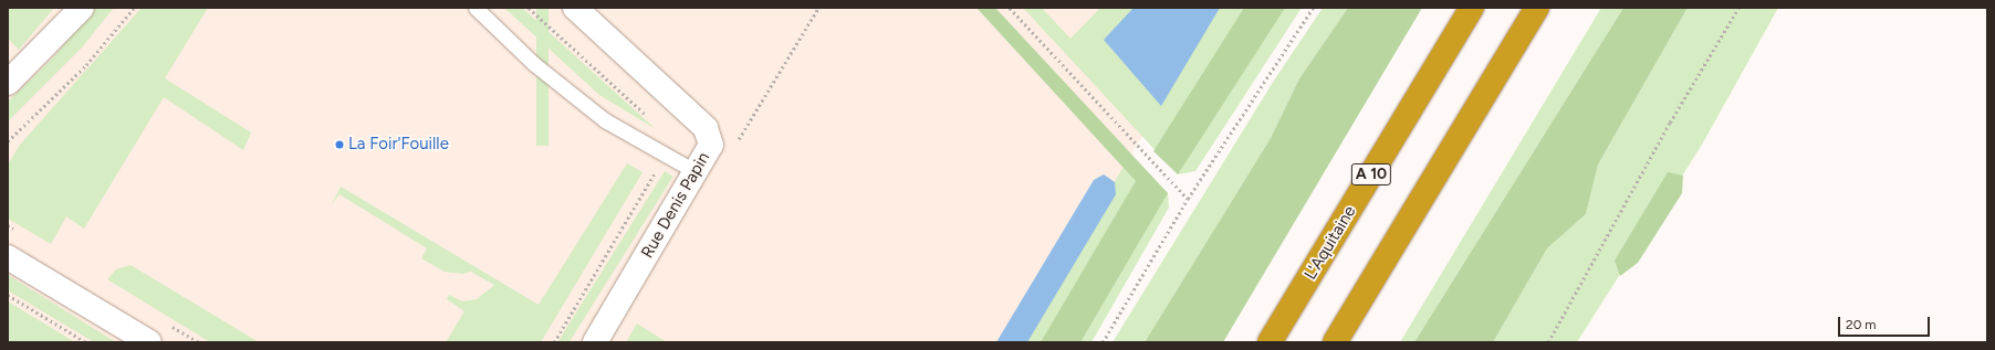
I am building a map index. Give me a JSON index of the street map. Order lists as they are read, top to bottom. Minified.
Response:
{"streets":{"highway":["A 10","L'Aquitaine"],"street":["Rue Denis Papin"]},"places":["La Foir'Fouille"],"scale_bar":"20 m"}
